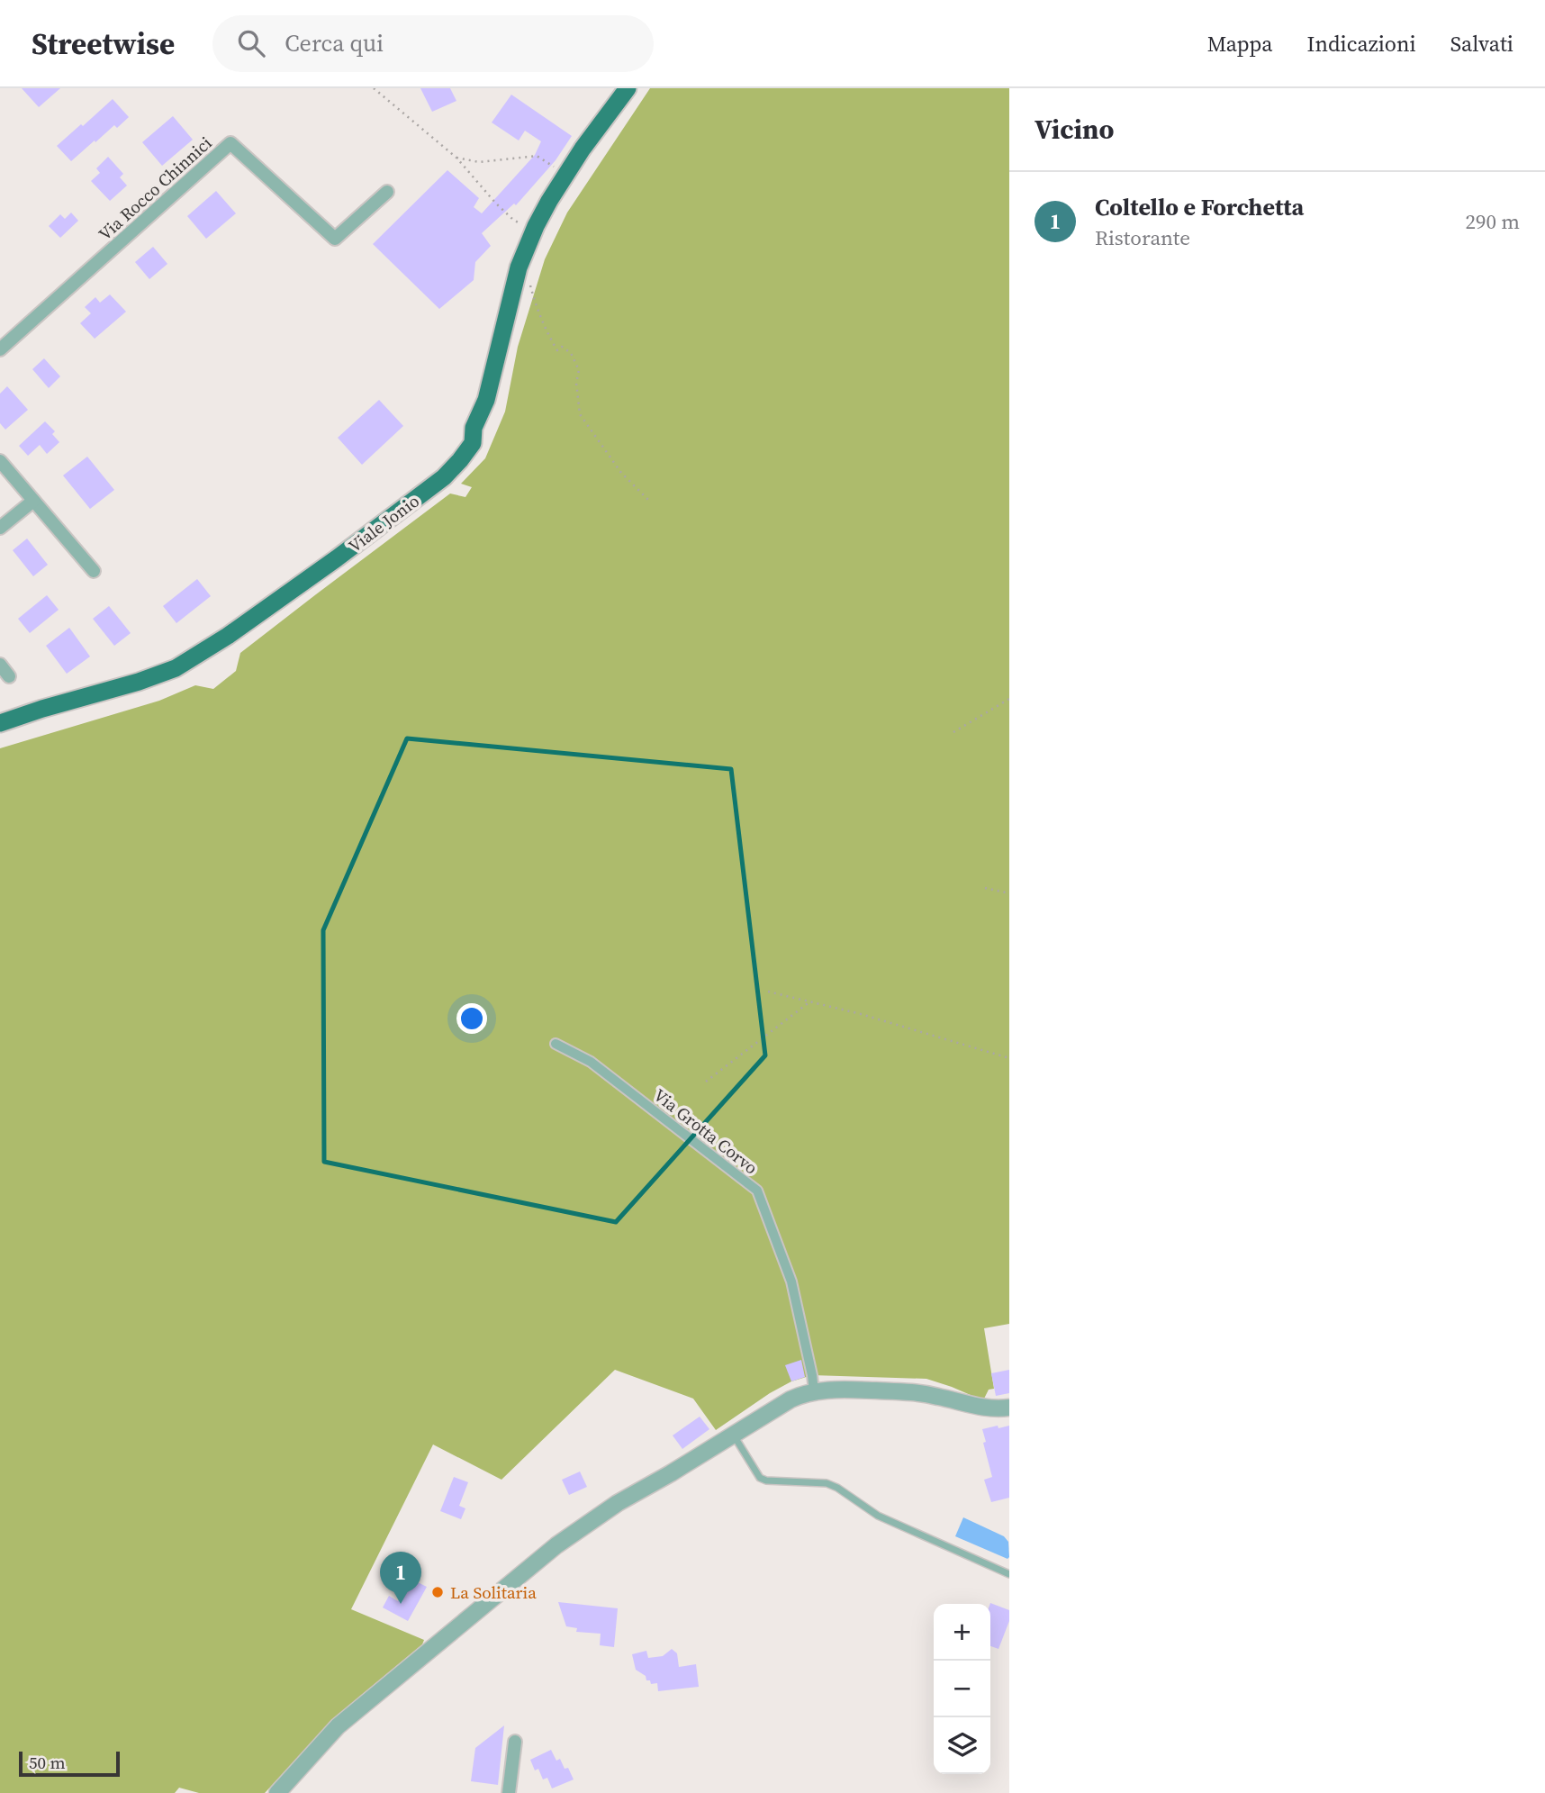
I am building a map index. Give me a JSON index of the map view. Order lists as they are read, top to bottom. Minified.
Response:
{"streets":{"main road":["Viale Jonio"],"street":["Via Rocco Chinnici","Via Grotta Corvo"]},"places":["La Solitaria"],"scale_bar":"50 m","page":{"header":"Streetwise","search":"Cerca qui","nav":["Mappa","Indicazioni","Salvati"],"heading":"Vicino","list":[{"mark":"1","name":"Coltello e Forchetta","note":"Ristorante","value":"290 m"}],"pins":"1","map_buttons":["+","−"],"scale":"50 m"}}
